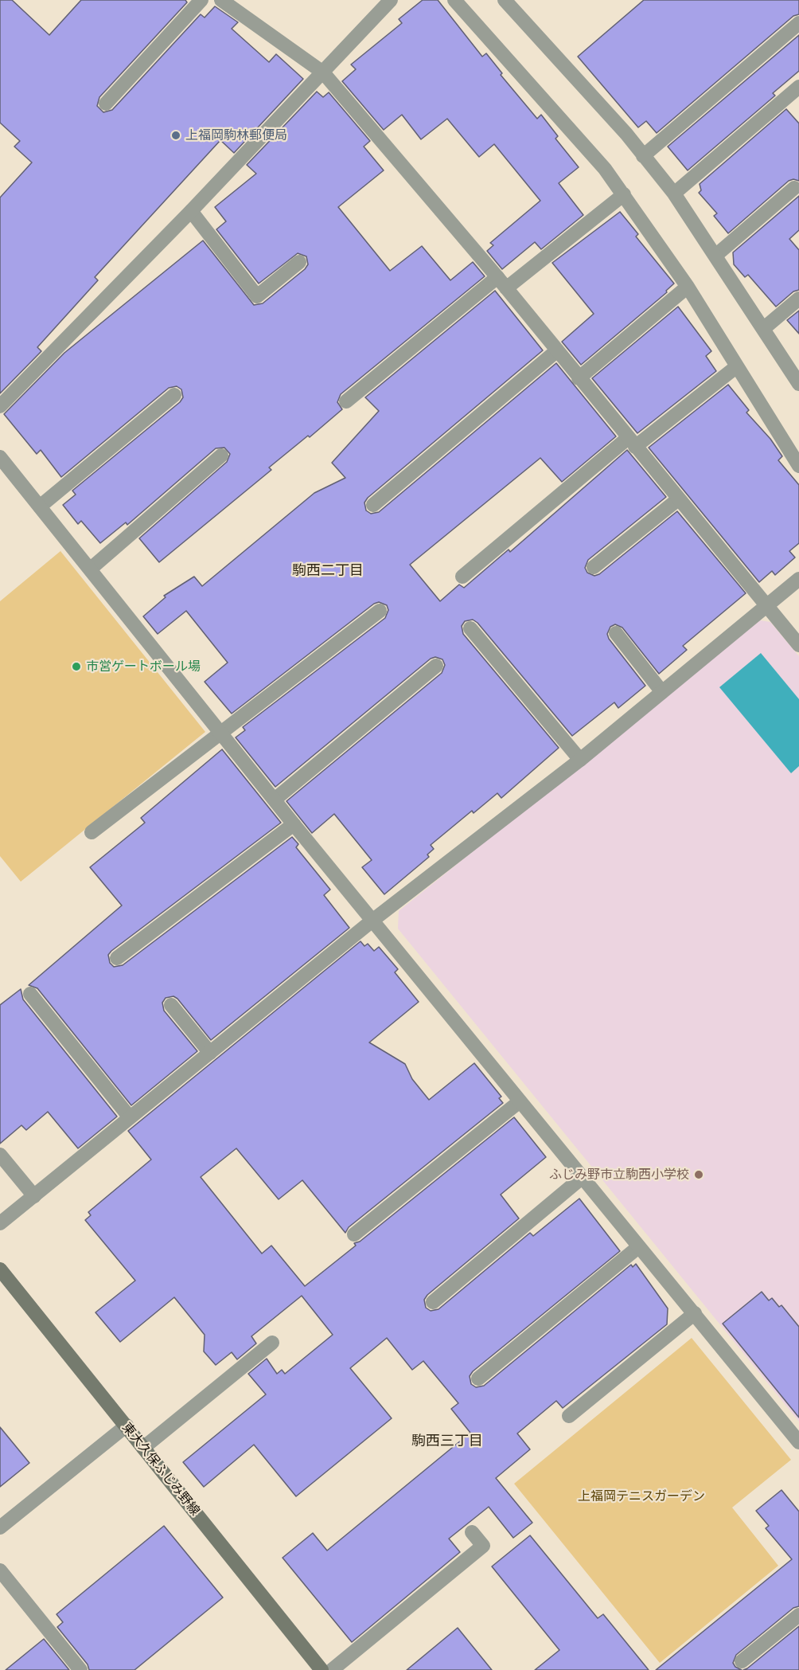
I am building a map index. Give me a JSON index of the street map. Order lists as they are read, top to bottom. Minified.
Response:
{"streets":{"main road":["東大久保ふじみ野線"]},"districts":["駒西二丁目","駒西三丁目"],"parks":["上福岡テニスガーデン"],"places":["上福岡駒林郵便局","市営ゲートボール場","ふじみ野市立駒西小学校"]}
